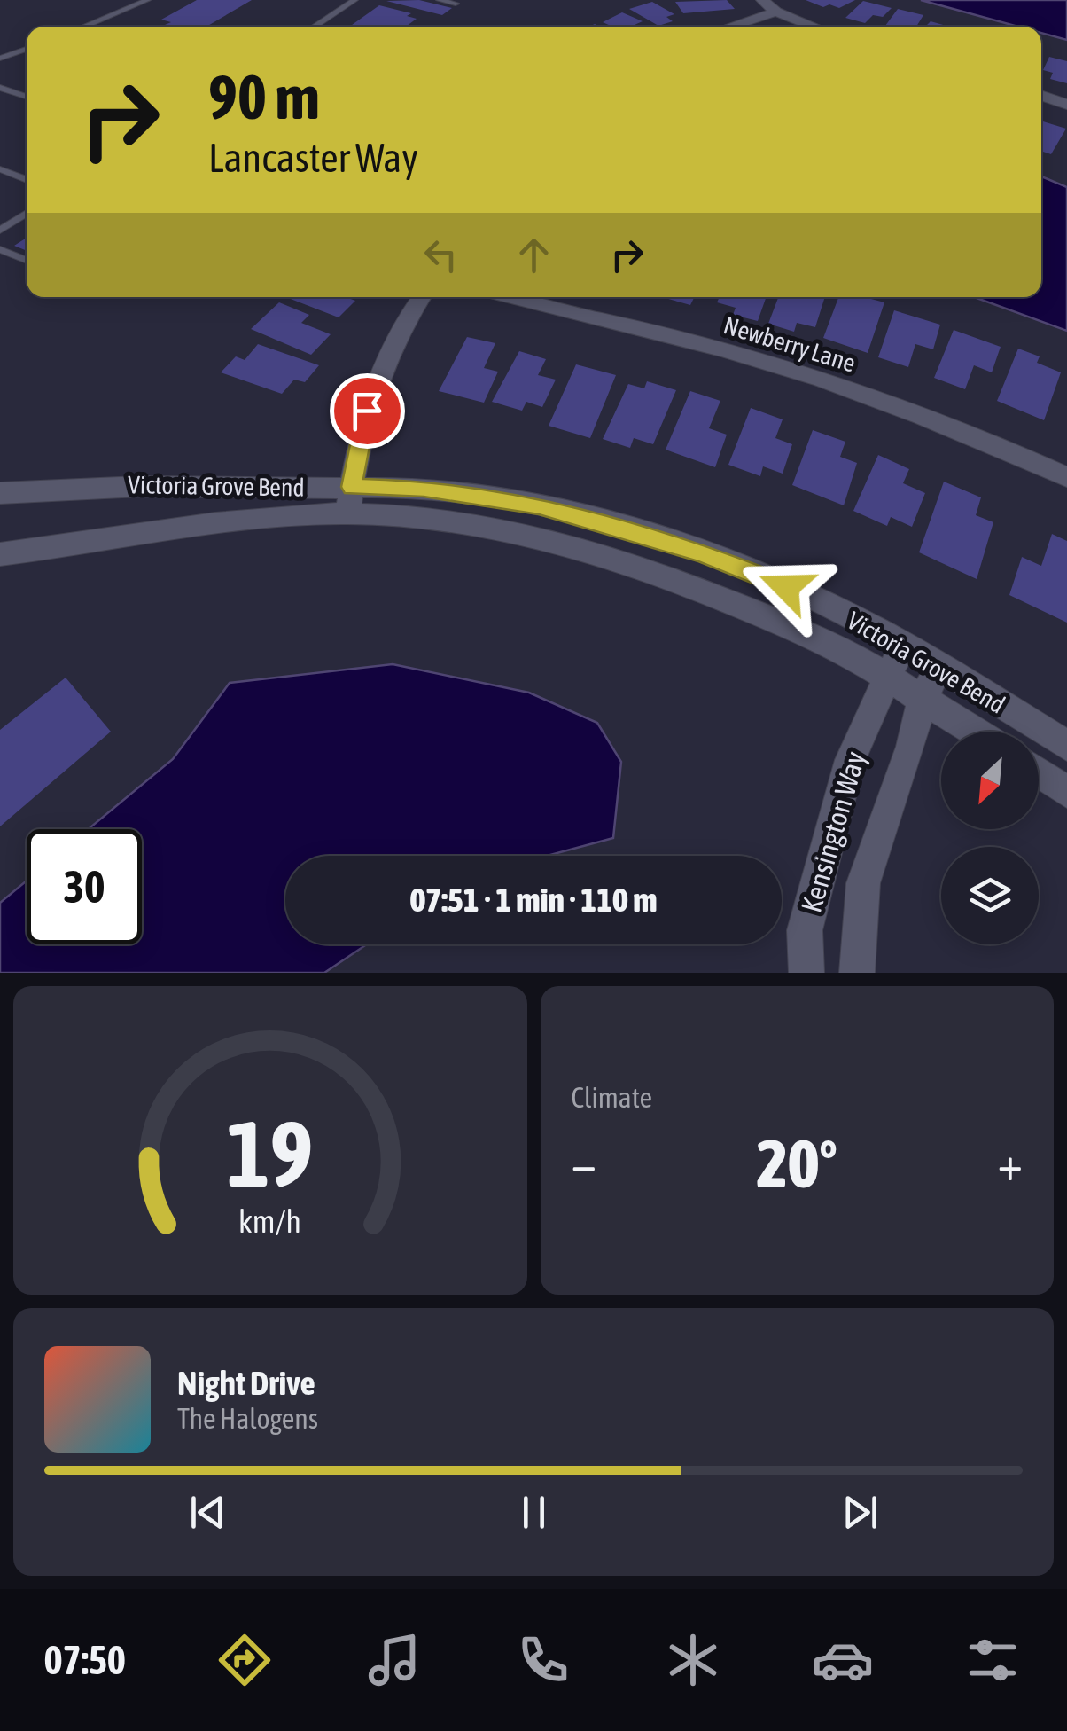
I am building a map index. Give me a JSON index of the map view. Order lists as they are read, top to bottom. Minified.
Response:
{"streets":{"street":["Newberry Lane","Victoria Grove Bend","Kensington Way"]},"crossings":[["Victoria Grove Bend","Kensington Way"]],"north":"bottom left","page":{"turn":["90 m","Lancaster Way"],"limit":"30","trip":"07:51 · 1 min · 110 m","tile":"Climate","heat":["−","20°","+"],"song":["Night Drive","The Halogens"],"tabs":"07:50","gauge":["19","km/h"]}}
